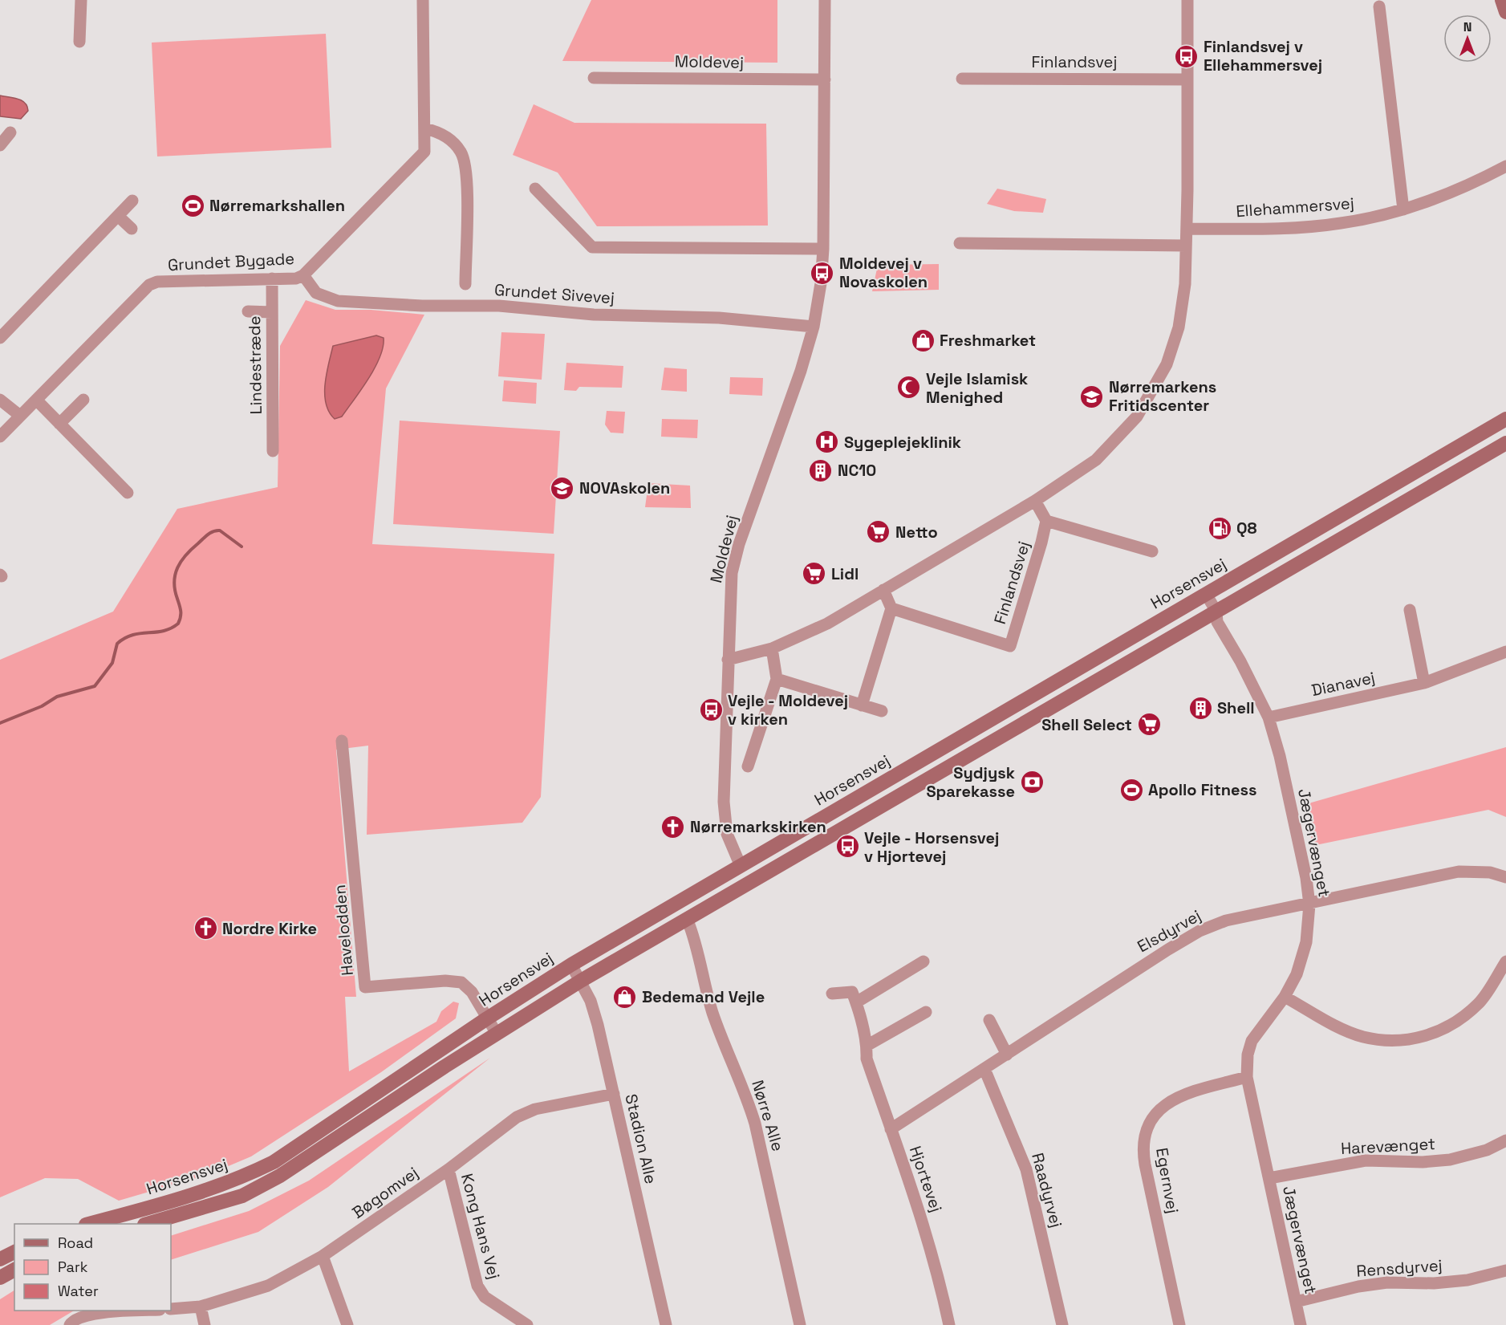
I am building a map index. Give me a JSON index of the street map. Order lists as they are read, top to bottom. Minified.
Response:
{"streets":{"main road":["Horsensvej"],"street":["Moldevej","Finlandsvej","Ellehammersvej","Grundet Bygade","Grundet Sivevej","Lindestræde","Dianavej","Jægervænget","Havelodden","Elsdyrvej","Nørre Alle","Stadion Alle","Harevænget","Hjortevej","Egernvej","Raadyrvej","Bøgomvej","Kong Hans Vej","Rensdyrvej"]},"crossings":[["Moldevej","Finlandsvej"],["Moldevej","Grundet Sivevej"],["Moldevej","Horsensvej"],["Finlandsvej","Ellehammersvej"],["Grundet Bygade","Grundet Sivevej"],["Grundet Bygade","Lindestræde"],["Horsensvej","Jægervænget"],["Horsensvej","Havelodden"],["Horsensvej","Stadion Alle"],["Dianavej","Jægervænget"],["Jægervænget","Elsdyrvej"],["Jægervænget","Harevænget"],["Jægervænget","Egernvej"],["Jægervænget","Rensdyrvej"],["Elsdyrvej","Hjortevej"],["Elsdyrvej","Raadyrvej"],["Stadion Alle","Bøgomvej"],["Bøgomvej","Kong Hans Vej"]],"places":{"bus stop":["Finlandsvej v Ellehammersvej","Moldevej v Novaskolen","Vejle - Moldevej v kirken","Vejle - Horsensvej v Hjortevej"],"sports":["Nørremarkshallen","Apollo Fitness"],"shop":["Freshmarket","Bedemand Vejle"],"mosque":["Vejle Islamisk Menighed"],"school or university":["Nørremarkens Fritidscenter","NOVAskolen"],"hospital":["Sygeplejeklinik"],"building":["NC10","Shell"],"fuel station":["Q8"],"supermarket":["Netto","Lidl","Shell Select"],"bank":["Sydjysk Sparekasse"],"church":["Nørremarkskirken","Nordre Kirke"]},"legend":["Road","Park","Water"],"north":"top"}
